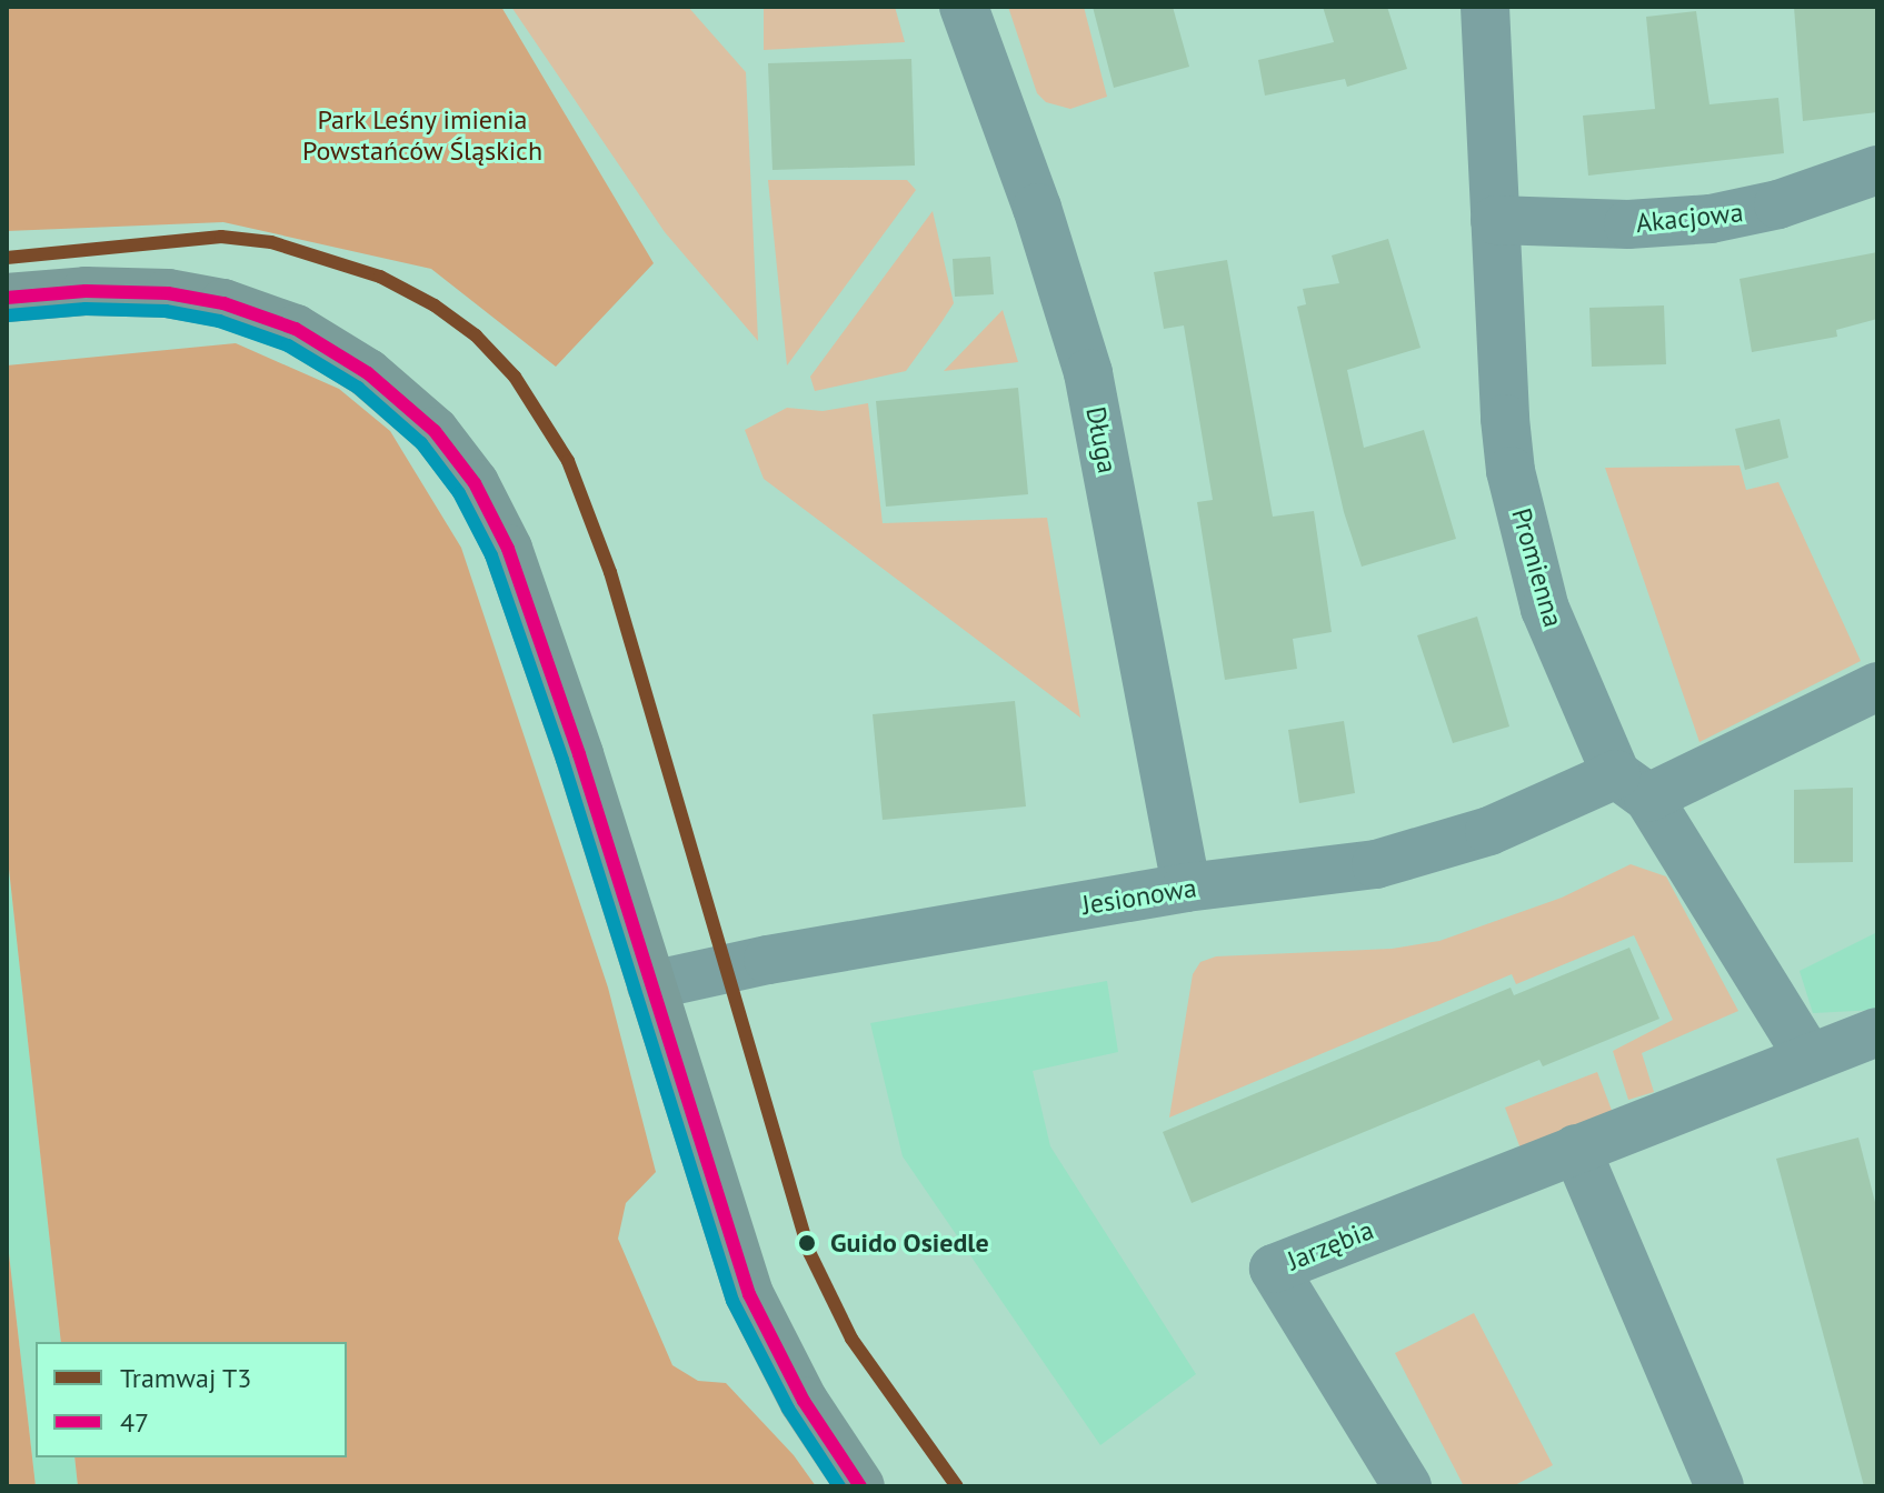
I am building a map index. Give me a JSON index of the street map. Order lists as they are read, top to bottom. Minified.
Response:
{"streets":{"street":["Akacjowa","Długa","Promienna","Jesionowa","Jarzębia"]},"crossings":[["Akacjowa","Promienna"],["Długa","Jesionowa"],["Promienna","Jesionowa"],["Promienna","Jarzębia"]],"parks":["Park Leśny imienia Powstańców Śląskich"],"places":["Guido Osiedle"],"lines":["tram line T3","transit line 47"],"legend":["Tramwaj T3","47"]}
